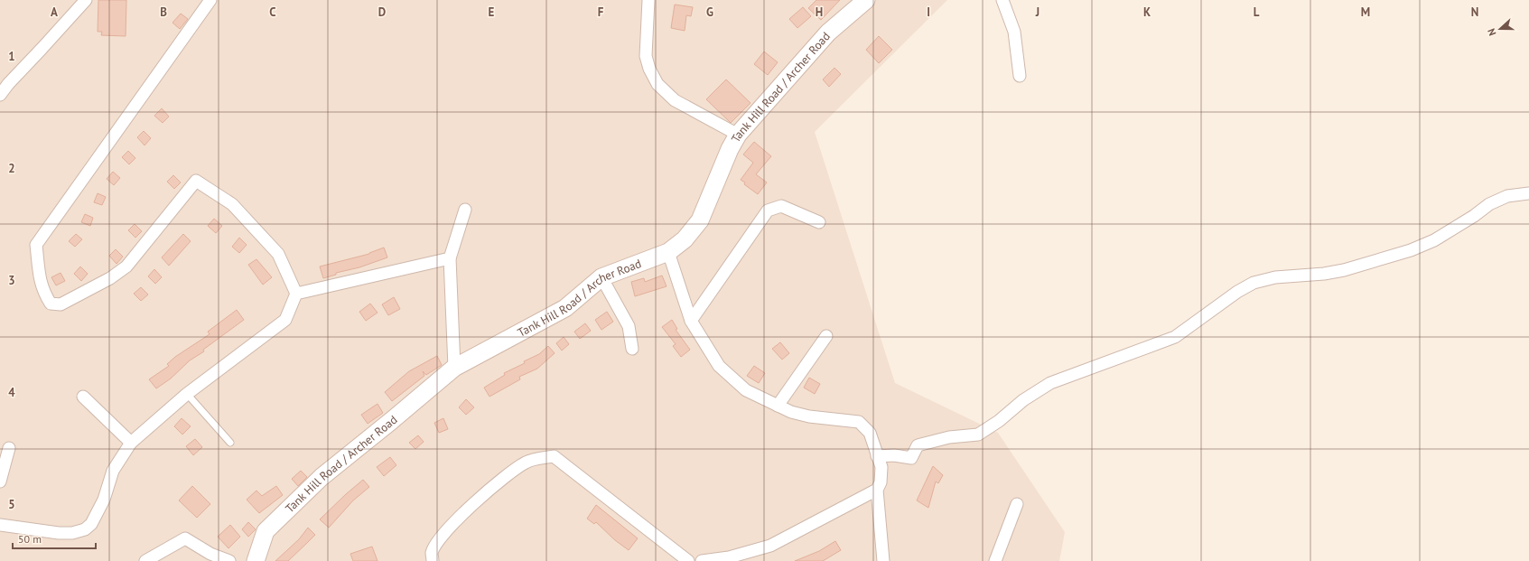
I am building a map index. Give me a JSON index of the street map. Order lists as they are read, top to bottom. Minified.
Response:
{"streets":{"street":["Tank Hill Road / Archer Road"]},"scale_bar":"50 m","north":"left","grid":{"columns":["A","B","C","D","E","F","G","H","I","J","K","L","M","N"],"rows":["1","2","3","4","5"]}}
